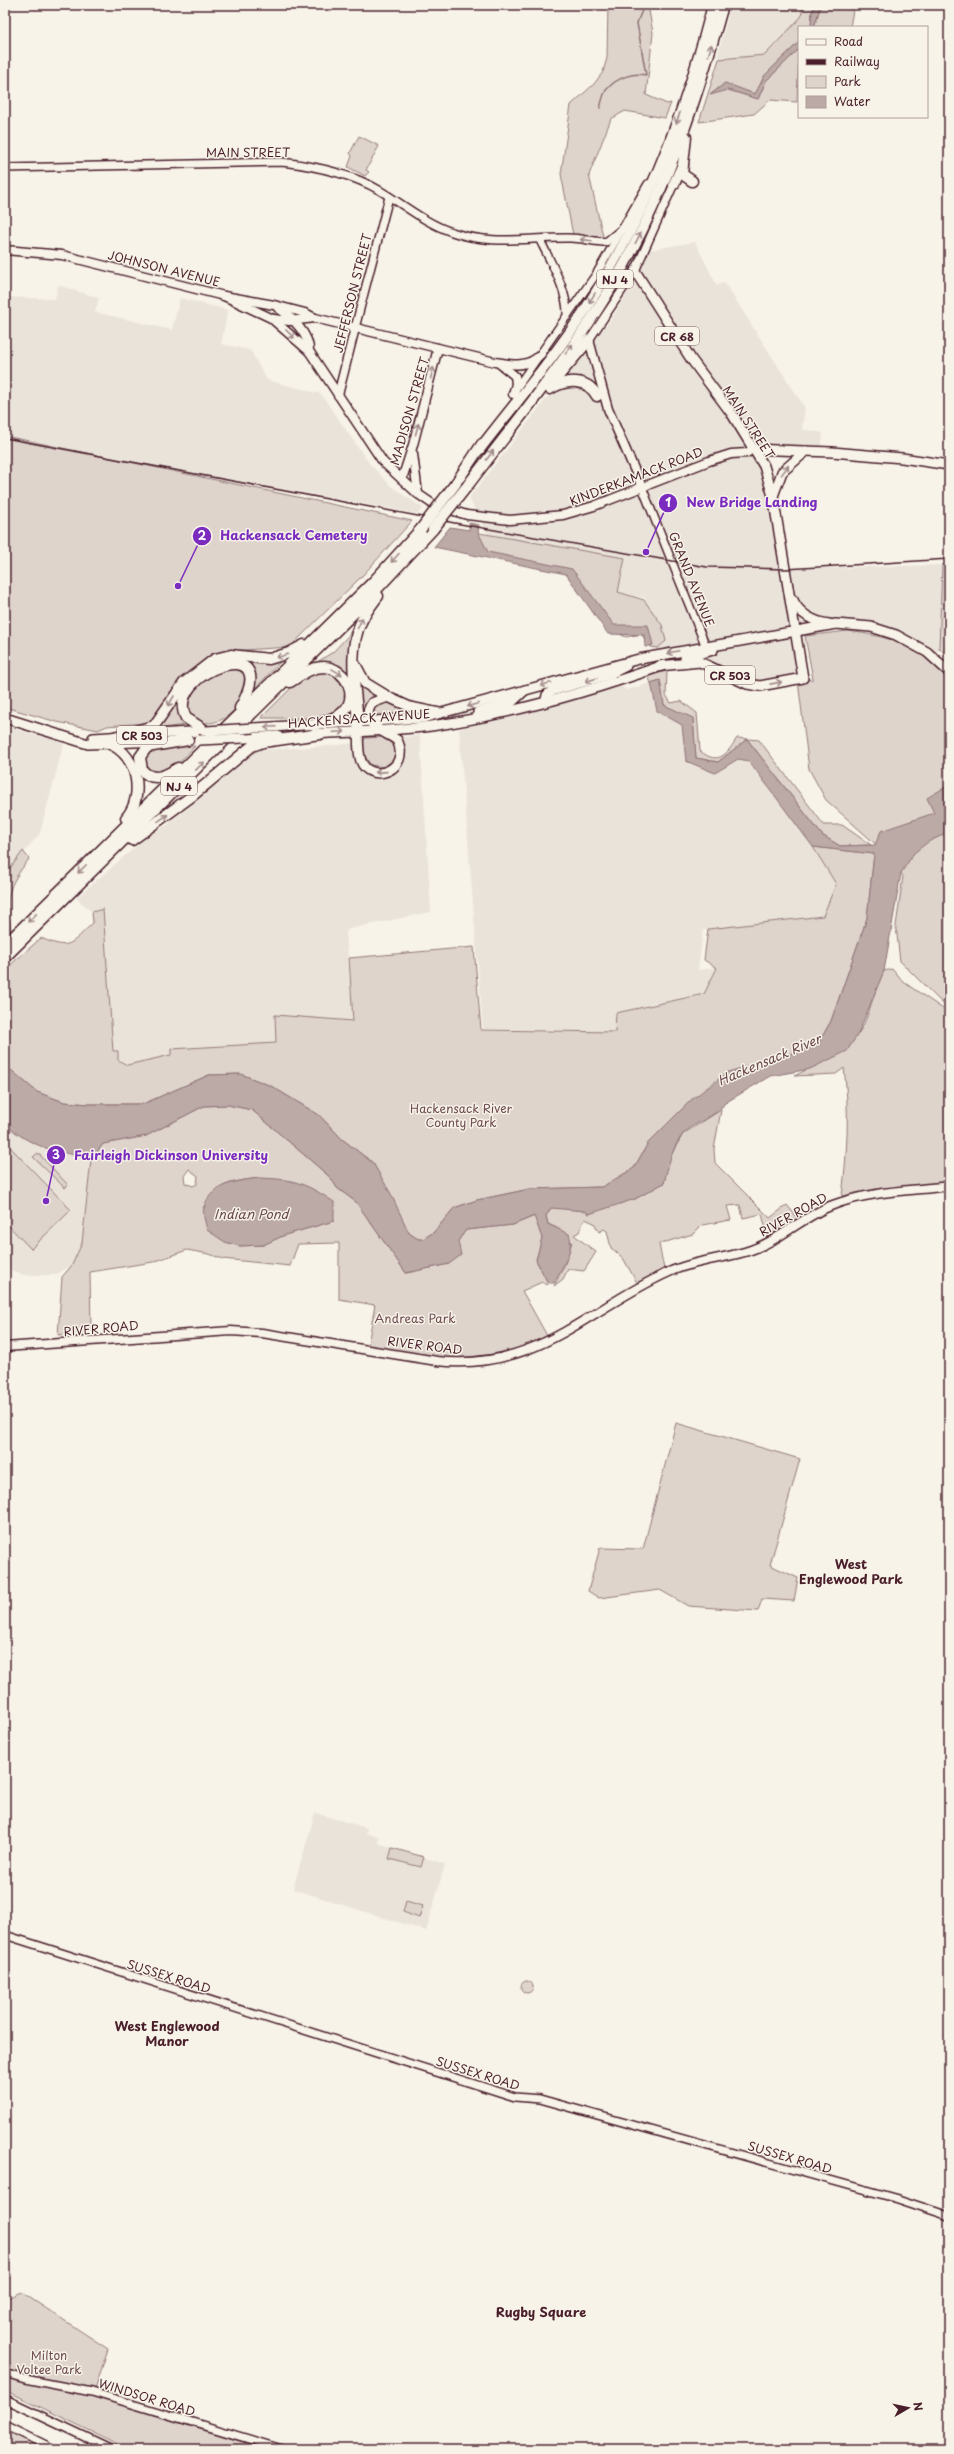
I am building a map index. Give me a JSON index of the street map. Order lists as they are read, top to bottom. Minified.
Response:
{"streets":{"highway":["NJ 4"],"main road":["MAIN STREET","JOHNSON AVENUE","JEFFERSON STREET","CR 68","MADISON STREET","KINDERKAMACK ROAD","GRAND AVENUE","CR 503","HACKENSACK AVENUE","RIVER ROAD"],"street":["SUSSEX ROAD","WINDSOR ROAD"]},"crossings":[["MAIN STREET","JEFFERSON STREET"],["MAIN STREET","KINDERKAMACK ROAD"],["MAIN STREET","HACKENSACK AVENUE"],["JOHNSON AVENUE","JEFFERSON STREET"],["JOHNSON AVENUE","MADISON STREET"],["JOHNSON AVENUE","KINDERKAMACK ROAD"],["JEFFERSON STREET","KINDERKAMACK ROAD"],["MADISON STREET","KINDERKAMACK ROAD"],["KINDERKAMACK ROAD","GRAND AVENUE"],["GRAND AVENUE","HACKENSACK AVENUE"]],"one_way":["MADISON STREET"],"districts":["West Englewood Park","West Englewood Manor","Rugby Square"],"water":["Hackensack River","Indian Pond"],"parks":["Hackensack River County Park","Andreas Park","Milton Voltee Park"],"places":["New Bridge Landing","Hackensack Cemetery","Fairleigh Dickinson University"],"legend":["Road","Railway","Park","Water"],"north":"right"}
